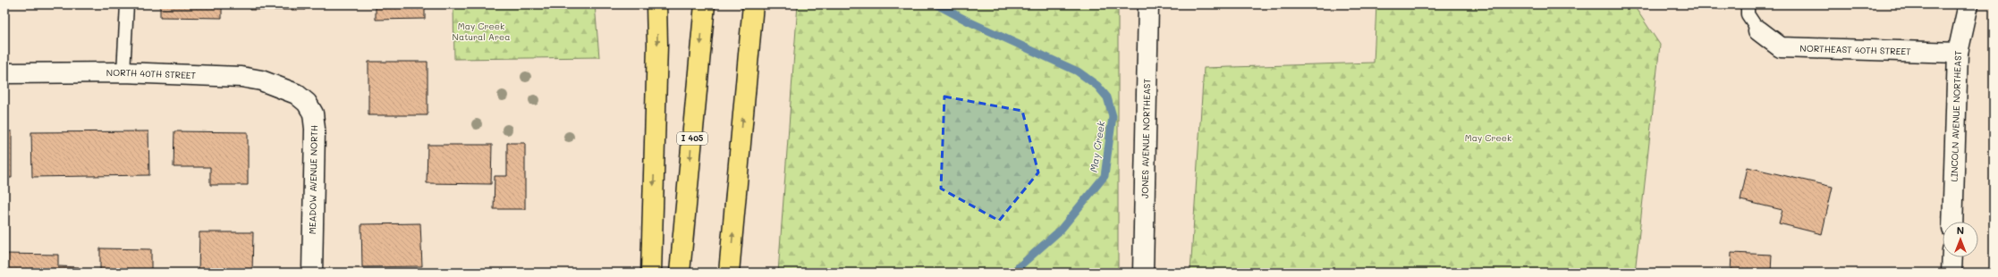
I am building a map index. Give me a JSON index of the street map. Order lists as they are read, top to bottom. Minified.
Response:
{"streets":{"highway":["I 405"],"street":["NORTHEAST 40TH STREET","NORTH 40TH STREET","LINCOLN AVENUE NORTHEAST","JONES AVENUE NORTHEAST","MEADOW AVENUE NORTH"]},"crossings":[["NORTHEAST 40TH STREET","LINCOLN AVENUE NORTHEAST"],["NORTH 40TH STREET","MEADOW AVENUE NORTH"]],"water":["May Creek"],"parks":["May Creek Natural Area","May Creek"],"north":"top"}
